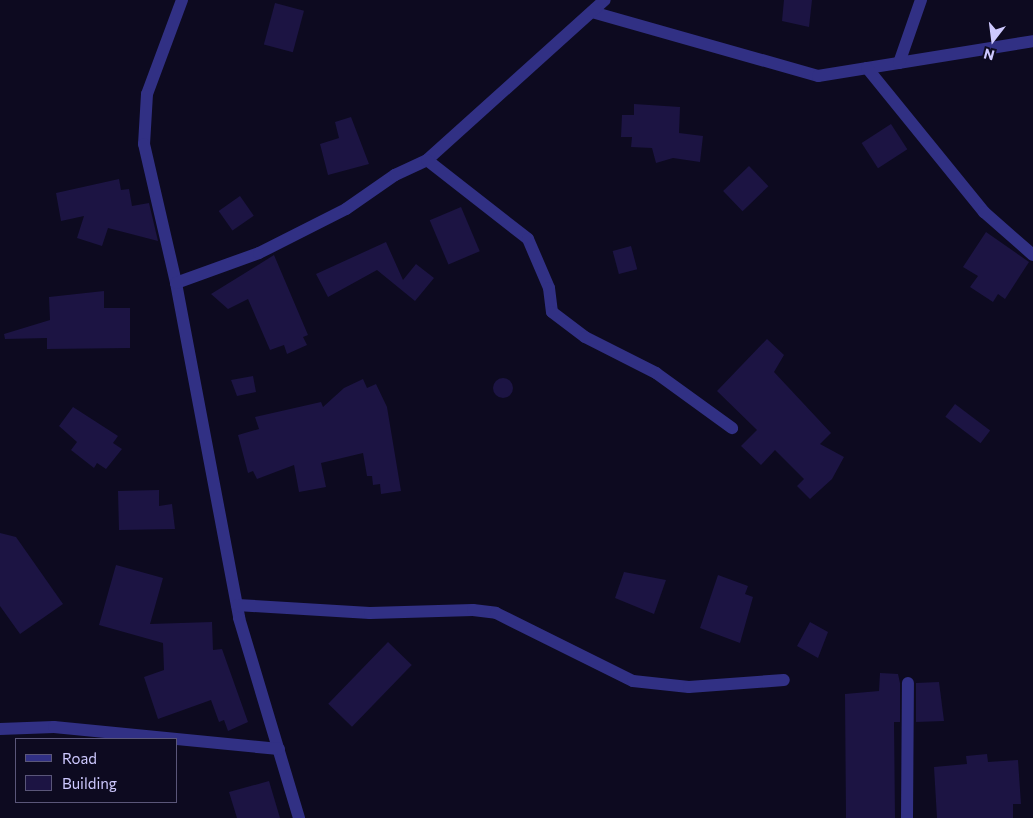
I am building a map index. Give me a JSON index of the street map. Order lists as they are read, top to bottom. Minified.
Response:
{"legend":["Road","Building"],"north":"bottom"}
